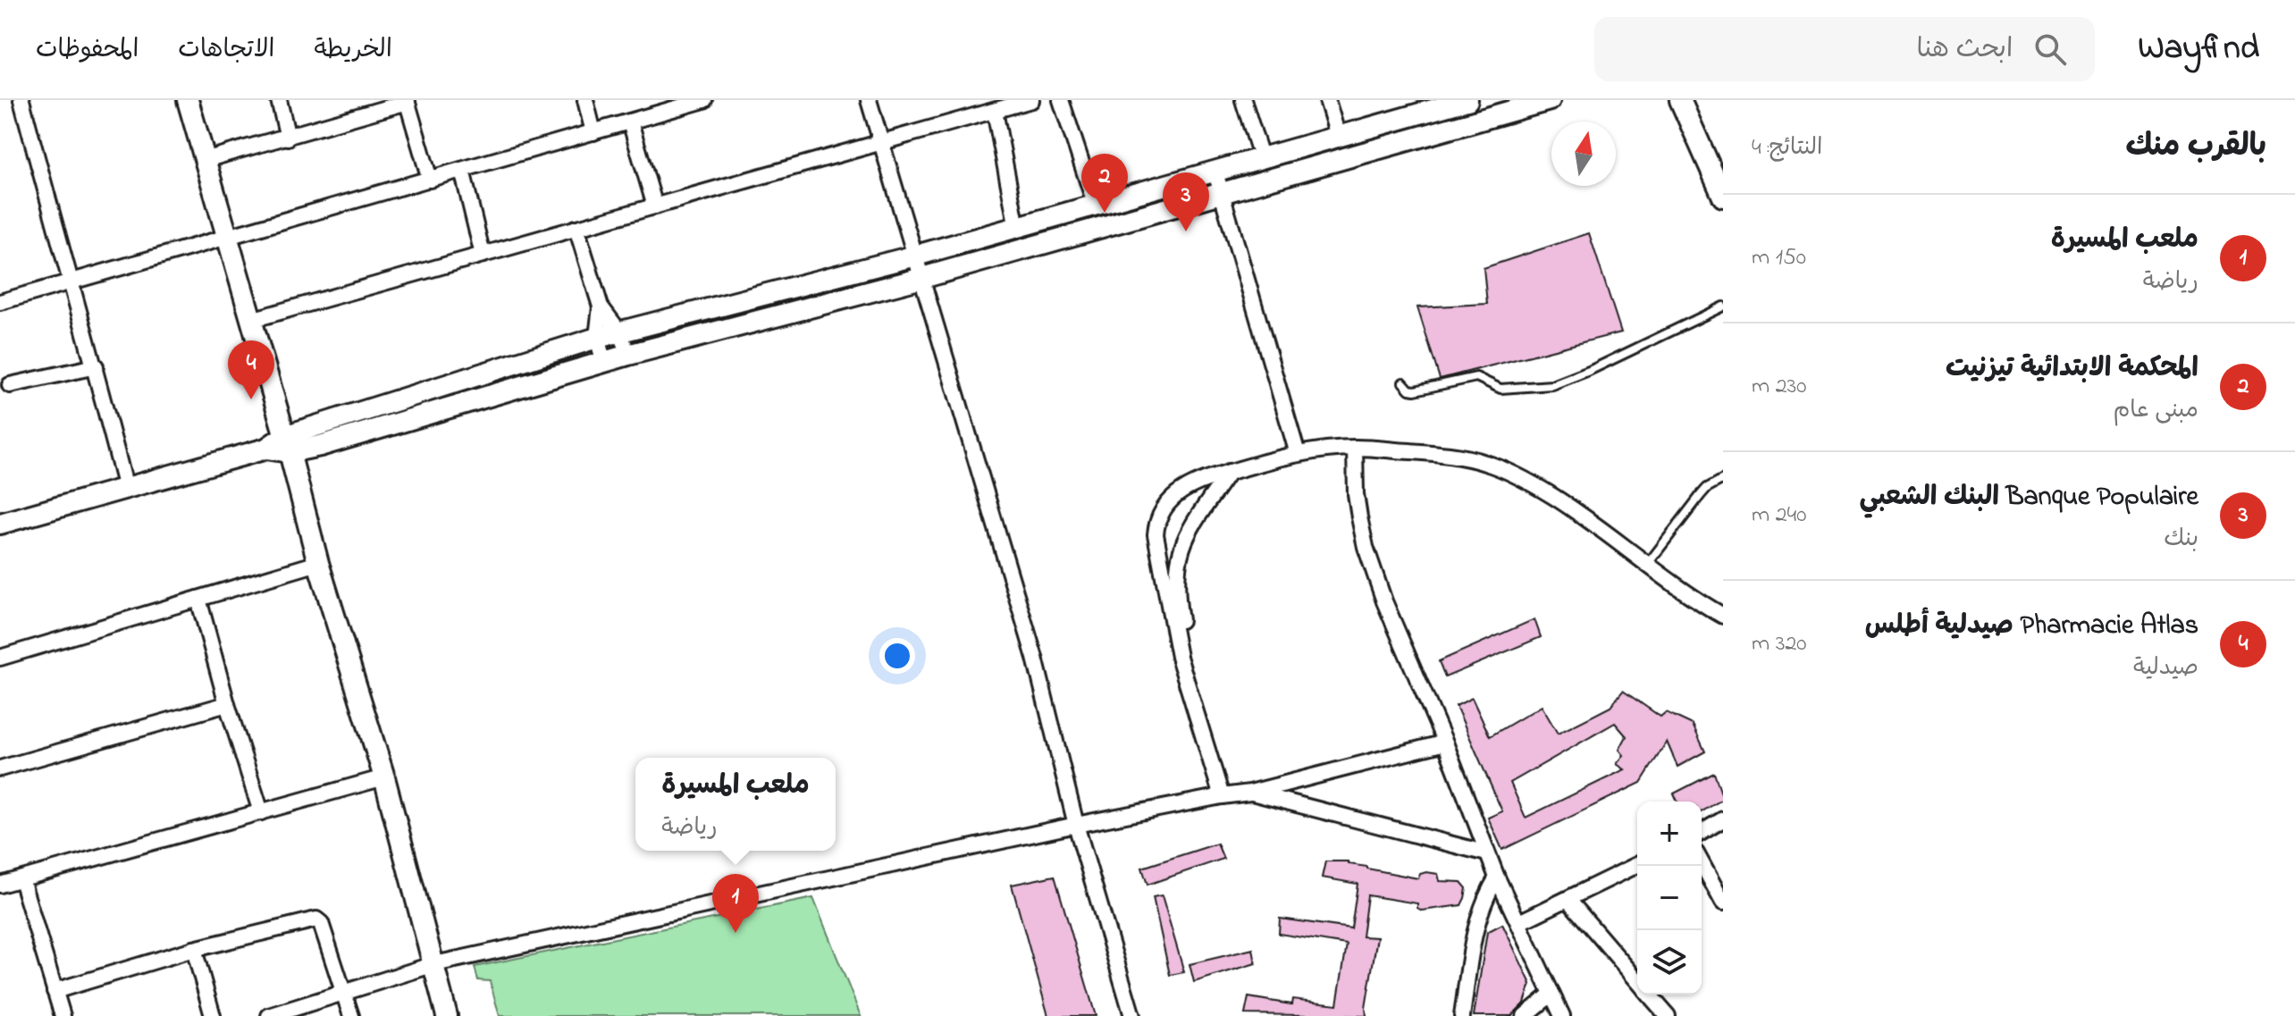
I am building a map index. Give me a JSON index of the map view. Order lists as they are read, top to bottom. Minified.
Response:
{"north":"top","page":{"header":"Wayfind","search":"ابحث هنا","nav":["الخريطة","الاتجاهات","المحفوظات"],"heading":["بالقرب منك","النتائج: 4"],"pins":["2","3","4","1"],"list":[{"mark":"1","name":"ملعب المسيرة","note":"رياضة","value":"150 m"},{"mark":"2","name":"المحكمة الابتدائية تيزنيت","note":"مبنى عام","value":"230 m"},{"mark":"3","name":"Banque Populaire البنك الشعبي","note":"بنك","value":"240 m"},{"mark":"4","name":"Pharmacie Atlas صيدلية أطلس","note":"صيدلية","value":"320 m"}],"popup":["ملعب المسيرة","رياضة"],"map_buttons":["+","−"]}}
